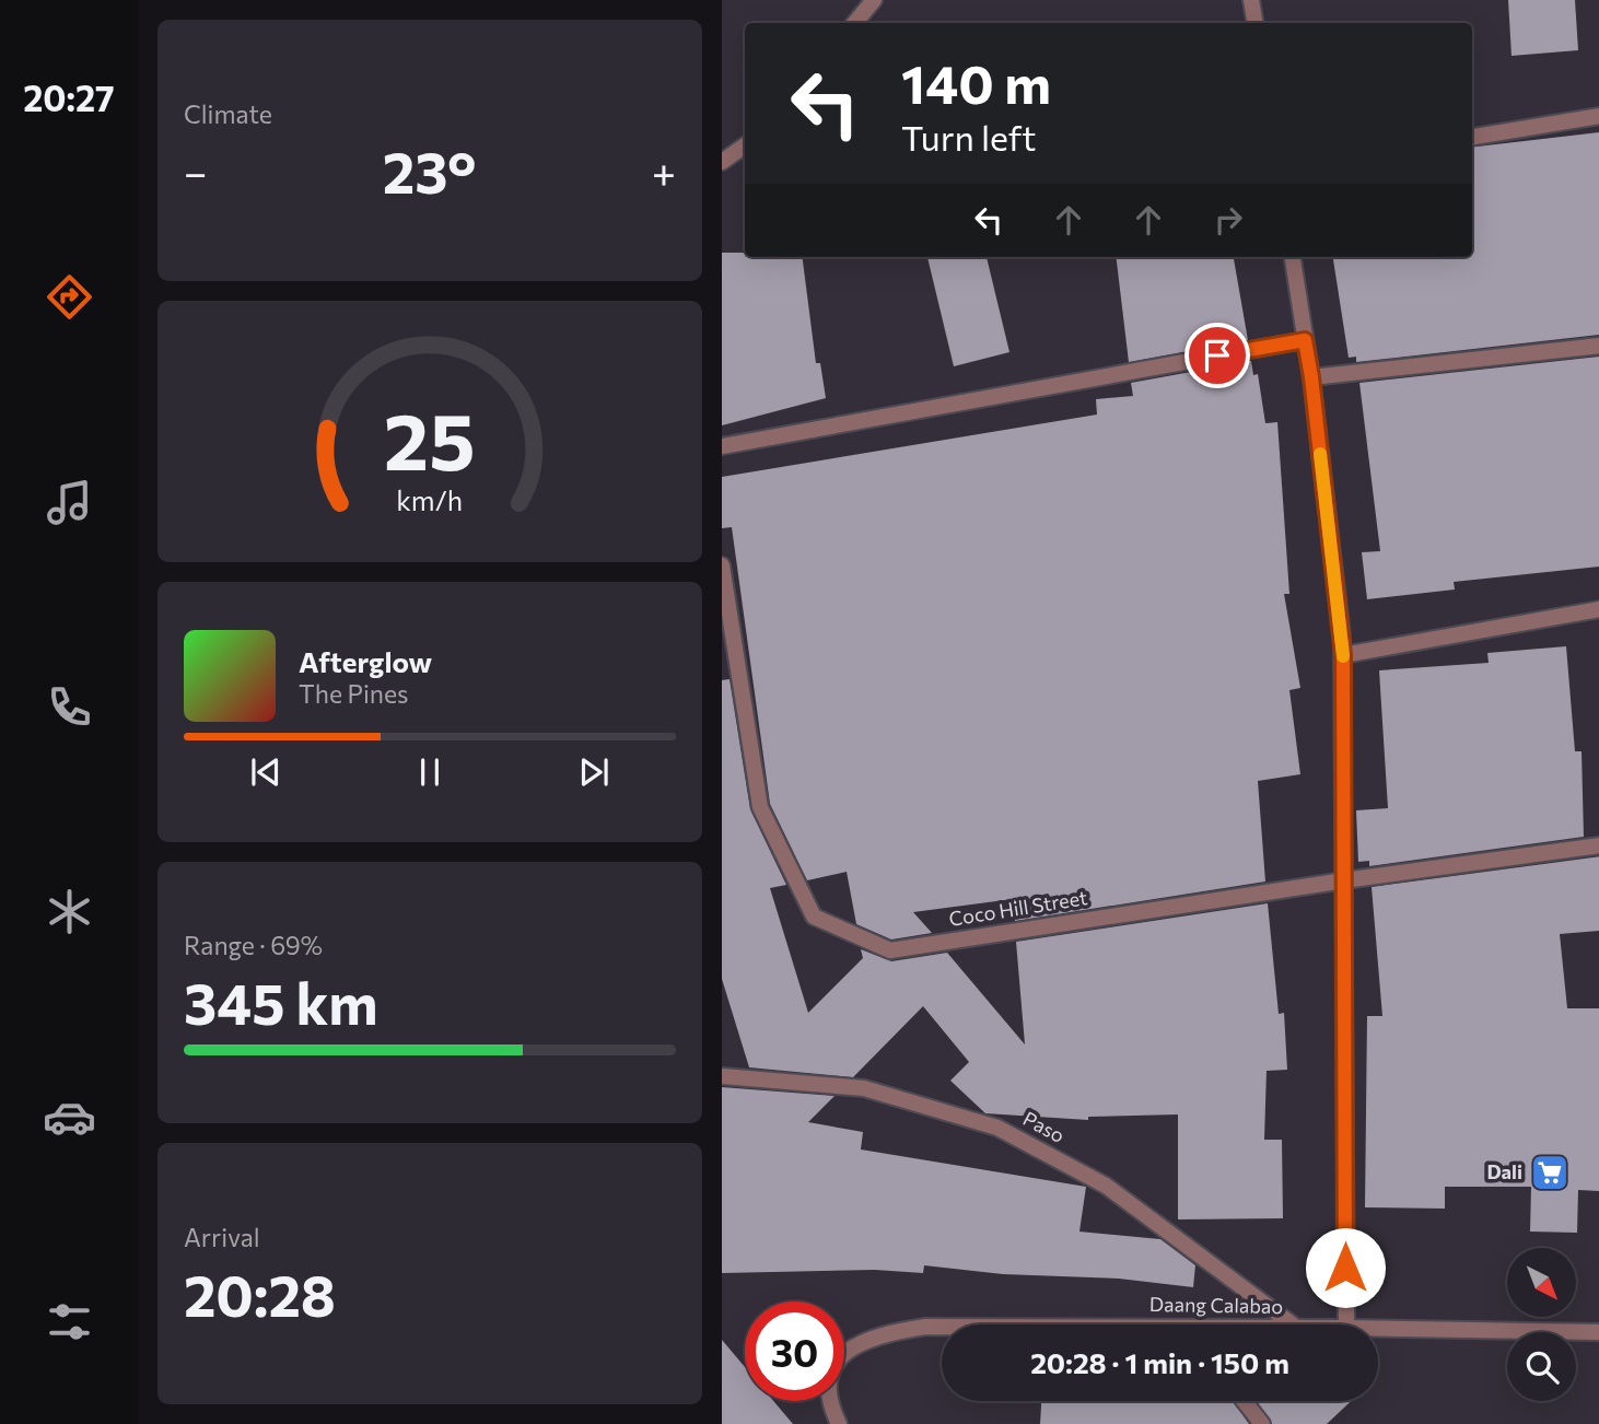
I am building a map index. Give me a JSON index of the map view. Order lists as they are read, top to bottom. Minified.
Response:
{"streets":{"street":["Coco Hill Street","Paso","Daang Calabao"]},"places":{"supermarket":["Dali"]},"north":"bottom right","page":{"tabs":"20:27","tile":["Climate",["Range · 69%","345 km"],["Arrival","20:28"]],"turn":["140 m","Turn left"],"heat":["−","23°","+"],"song":["Afterglow","The Pines"],"limit":"30","trip":"20:28 · 1 min · 150 m","gauge":["25","km/h"]}}
